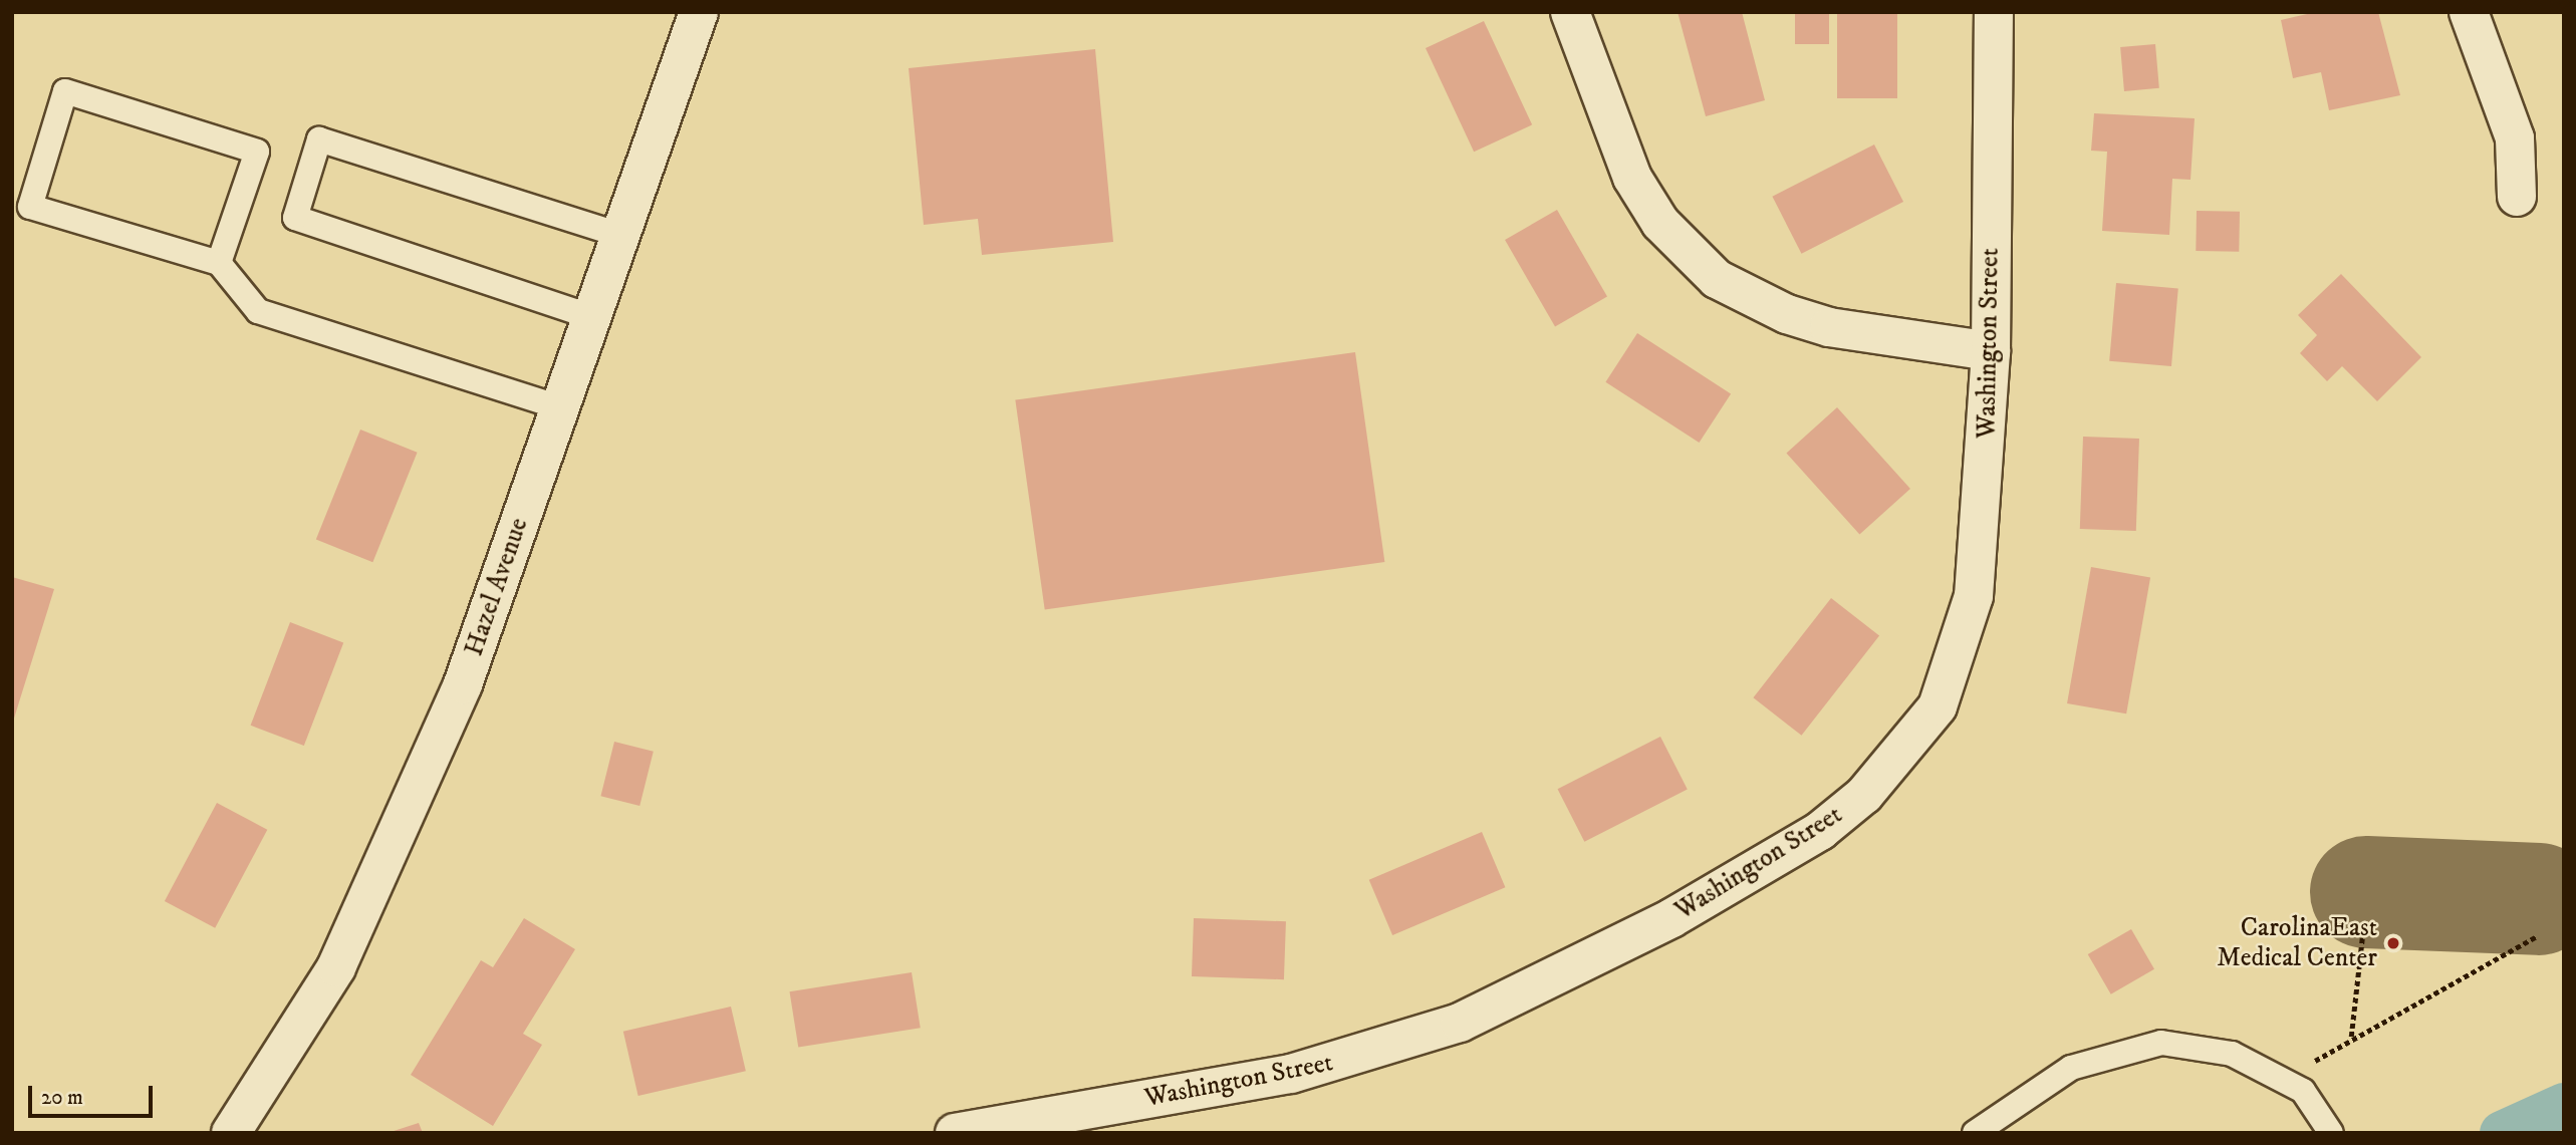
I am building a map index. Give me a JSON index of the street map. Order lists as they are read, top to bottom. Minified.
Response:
{"streets":{"street":["Washington Street","Hazel Avenue"]},"places":["CarolinaEast Medical Center"],"scale_bar":"20 m"}
